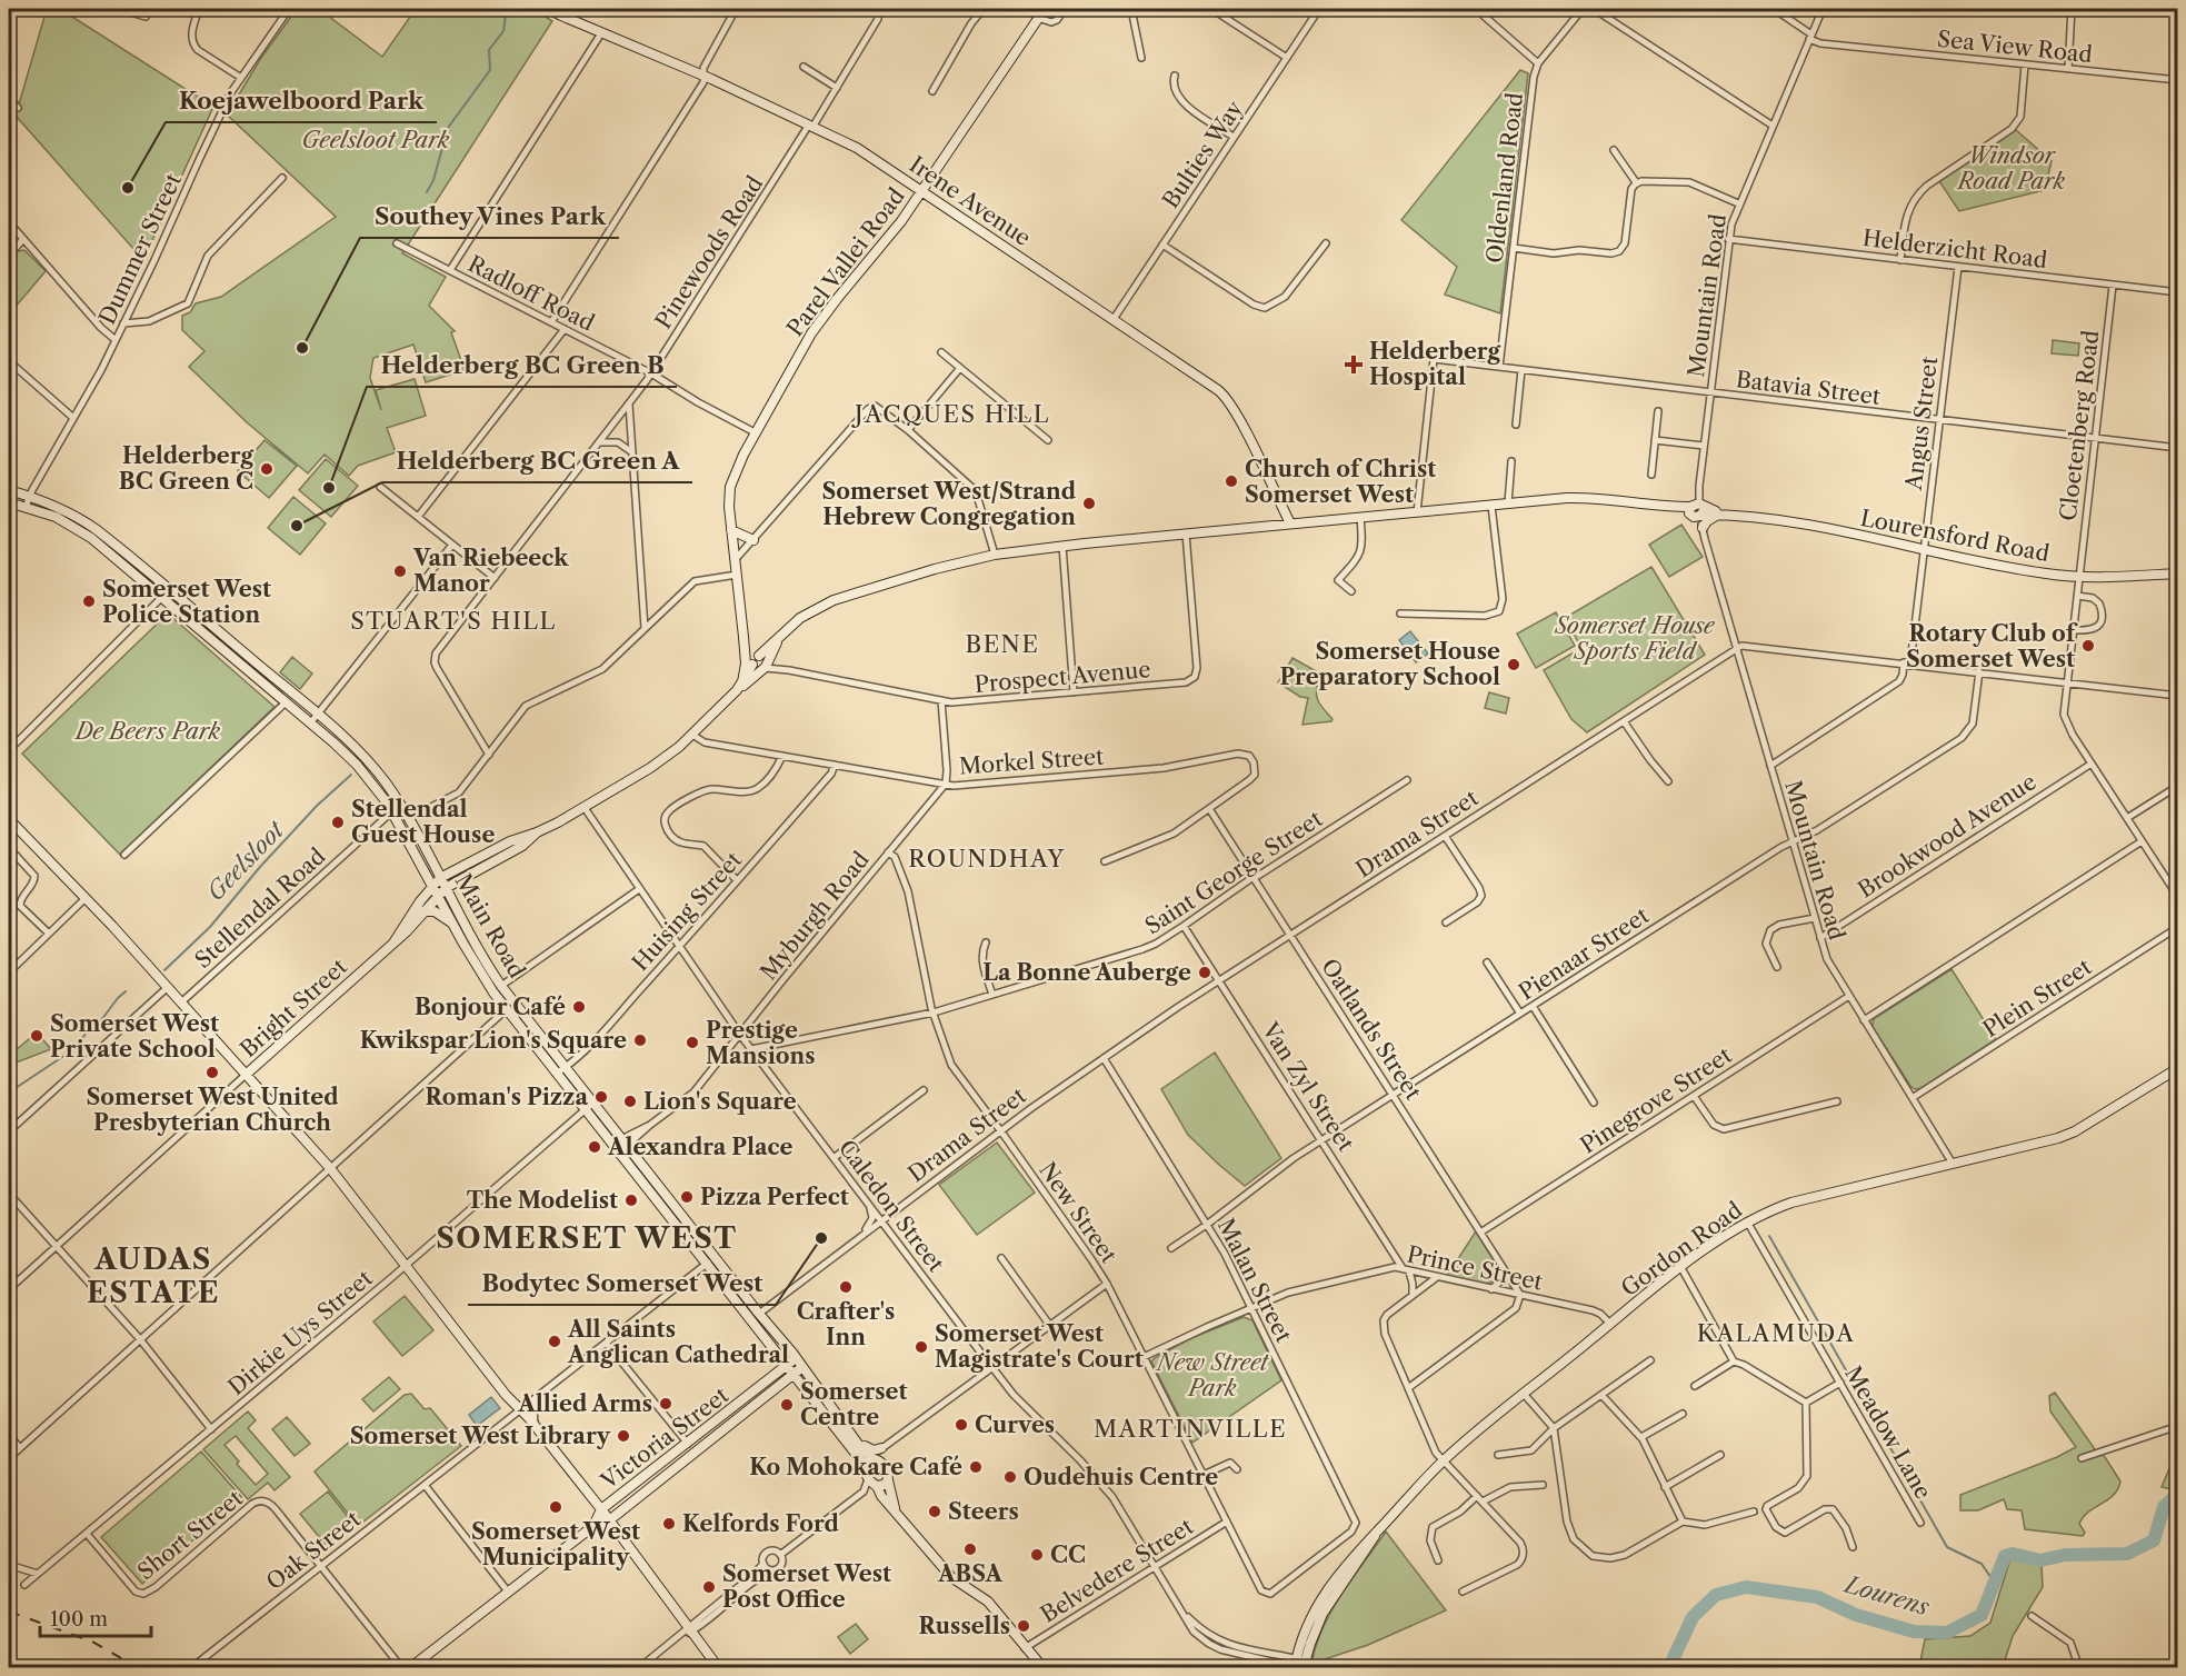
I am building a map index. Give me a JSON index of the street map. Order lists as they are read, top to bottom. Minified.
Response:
{"streets":{"street":["Sea View Road","Bulties Way","Oldenland Road","Irene Avenue","Dummer Street","Helderzicht Road","Pinewoods Road","Parel Vallei Road","Radloff Road","Mountain Road","Batavia Street","Angus Street","Cloetenberg Road","Lourensford Road","Prospect Avenue","Morkel Street","Drama Street","Brookwood Avenue","Saint George Street","Stellendal Road","Huising Street","Myburgh Road","Main Road","Pienaar Street","Plein Street","Bright Street","Oatlands Street","Van Zyl Street","Pinegrove Street","Caledon Street","New Street","Gordon Road","Prince Street","Malan Street","Dirkie Uys Street","Meadow Lane","Victoria Street","Short Street","Oak Street","Belvedere Street"]},"crossings":[["Sea View Road","Mountain Road"],["Bulties Way","Irene Avenue"],["Oldenland Road","Batavia Street"],["Irene Avenue","Pinewoods Road"],["Irene Avenue","Parel Vallei Road"],["Irene Avenue","Lourensford Road"],["Dummer Street","Main Road"],["Helderzicht Road","Mountain Road"],["Helderzicht Road","Angus Street"],["Helderzicht Road","Cloetenberg Road"],["Pinewoods Road","Radloff Road"],["Parel Vallei Road","Radloff Road"],["Parel Vallei Road","Lourensford Road"],["Parel Vallei Road","Prospect Avenue"],["Mountain Road","Batavia Street"],["Mountain Road","Lourensford Road"],["Mountain Road","Drama Street"],["Mountain Road","Brookwood Avenue"],["Mountain Road","Pienaar Street"],["Mountain Road","Plein Street"],["Mountain Road","Pinegrove Street"],["Mountain Road","Gordon Road"],["Batavia Street","Angus Street"],["Batavia Street","Cloetenberg Road"],["Batavia Street","Lourensford Road"],["Angus Street","Lourensford Road"],["Cloetenberg Road","Lourensford Road"],["Cloetenberg Road","Brookwood Avenue"],["Lourensford Road","Prospect Avenue"],["Lourensford Road","Morkel Street"],["Lourensford Road","Main Road"],["Lourensford Road","Bright Street"],["Lourensford Road","Caledon Street"],["Morkel Street","Huising Street"],["Morkel Street","Myburgh Road"],["Morkel Street","Oatlands Street"],["Drama Street","Main Road"],["Drama Street","Oatlands Street"],["Drama Street","Van Zyl Street"],["Drama Street","Caledon Street"],["Drama Street","New Street"],["Drama Street","Malan Street"],["Saint George Street","Oatlands Street"],["Saint George Street","Van Zyl Street"],["Saint George Street","Caledon Street"],["Saint George Street","New Street"],["Stellendal Road","Main Road"],["Huising Street","Main Road"],["Huising Street","Caledon Street"],["Myburgh Road","Main Road"],["Myburgh Road","Caledon Street"],["Myburgh Road","New Street"],["Main Road","Bright Street"],["Main Road","Dirkie Uys Street"],["Main Road","Victoria Street"],["Main Road","Oak Street"],["Pienaar Street","Oatlands Street"],["Pienaar Street","Van Zyl Street"],["Pienaar Street","Malan Street"],["Oatlands Street","Pinegrove Street"],["Oatlands Street","Prince Street"],["Van Zyl Street","Prince Street"],["Caledon Street","Gordon Road"],["Caledon Street","Belvedere Street"],["New Street","Prince Street"],["New Street","Malan Street"],["New Street","Belvedere Street"],["Gordon Road","Prince Street"],["Gordon Road","Meadow Lane"],["Prince Street","Malan Street"],["Dirkie Uys Street","Short Street"],["Short Street","Oak Street"]],"districts":["JACQUES HILL","STUART'S HILL","BENE","ROUNDHAY","SOMERSET WEST","AUDAS ESTATE","KALAMUDA","MARTINVILLE"],"water":["Geelsloot","Lourens"],"parks":["Geelsloot Park","Windsor Road Park","Somerset House Sports Field","De Beers Park","New Street Park"],"places":{"other":["Koejawelboord Park","Southey Vines Park","Helderberg BC Green C","Church of Christ Somerset West","Helderberg BC Green B","Somerset West/Strand Hebrew Congregation","Helderberg BC Green A","Van Riebeeck Manor","Somerset West Police Station","Rotary Club of Somerset West","Somerset House Preparatory School","Stellendal Guest House","La Bonne Auberge","Bonjour Café","Somerset West Private School","Kwikspar Lion's Square","Prestige Mansions","Somerset West United Presbyterian Church","Roman's Pizza","Lion's Square","Alexandra Place","Pizza Perfect","The Modelist","Bodytec Somerset West","Crafter's Inn","All Saints Anglican Cathedral","Somerset West Magistrate's Court","Allied Arms","Somerset Centre","Curves","Somerset West Library","Ko Mohokare Café","Oudehuis Centre","Somerset West Municipality","Steers","Kelfords Ford","ABSA","CC","Somerset West Post Office","Russells"],"health":["Helderberg Hospital"]},"scale_bar":"100 m"}
